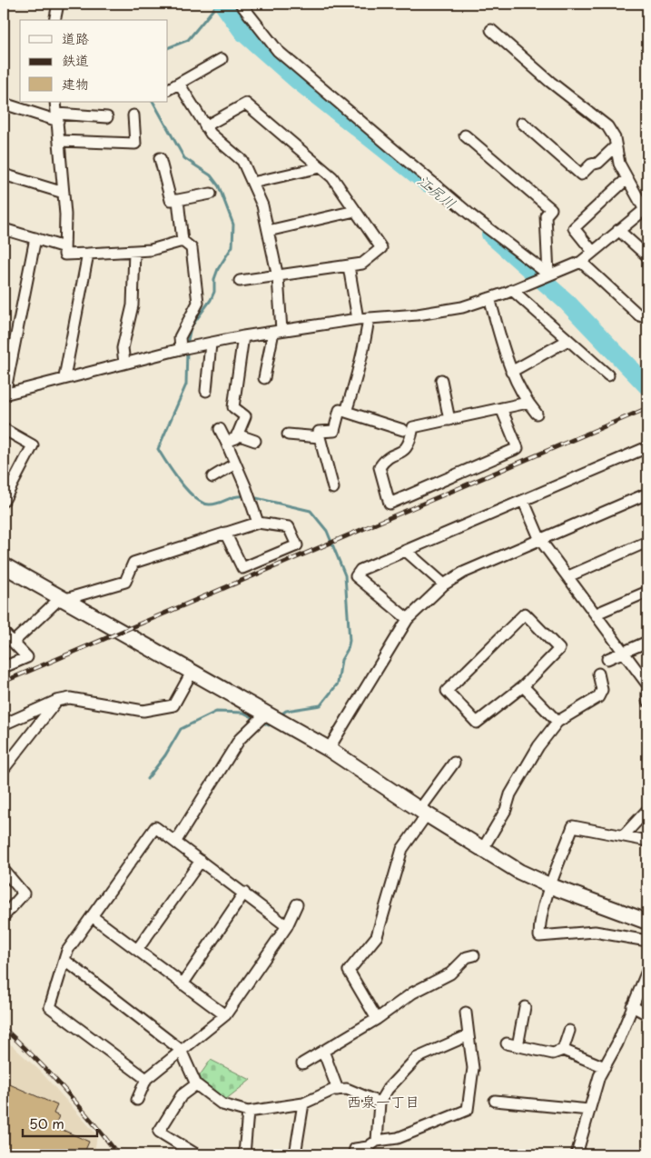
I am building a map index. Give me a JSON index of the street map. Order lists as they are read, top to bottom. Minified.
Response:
{"districts":["西泉一丁目"],"water":["江尻川"],"legend":["道路","鉄道","建物"],"scale_bar":"50 m"}
